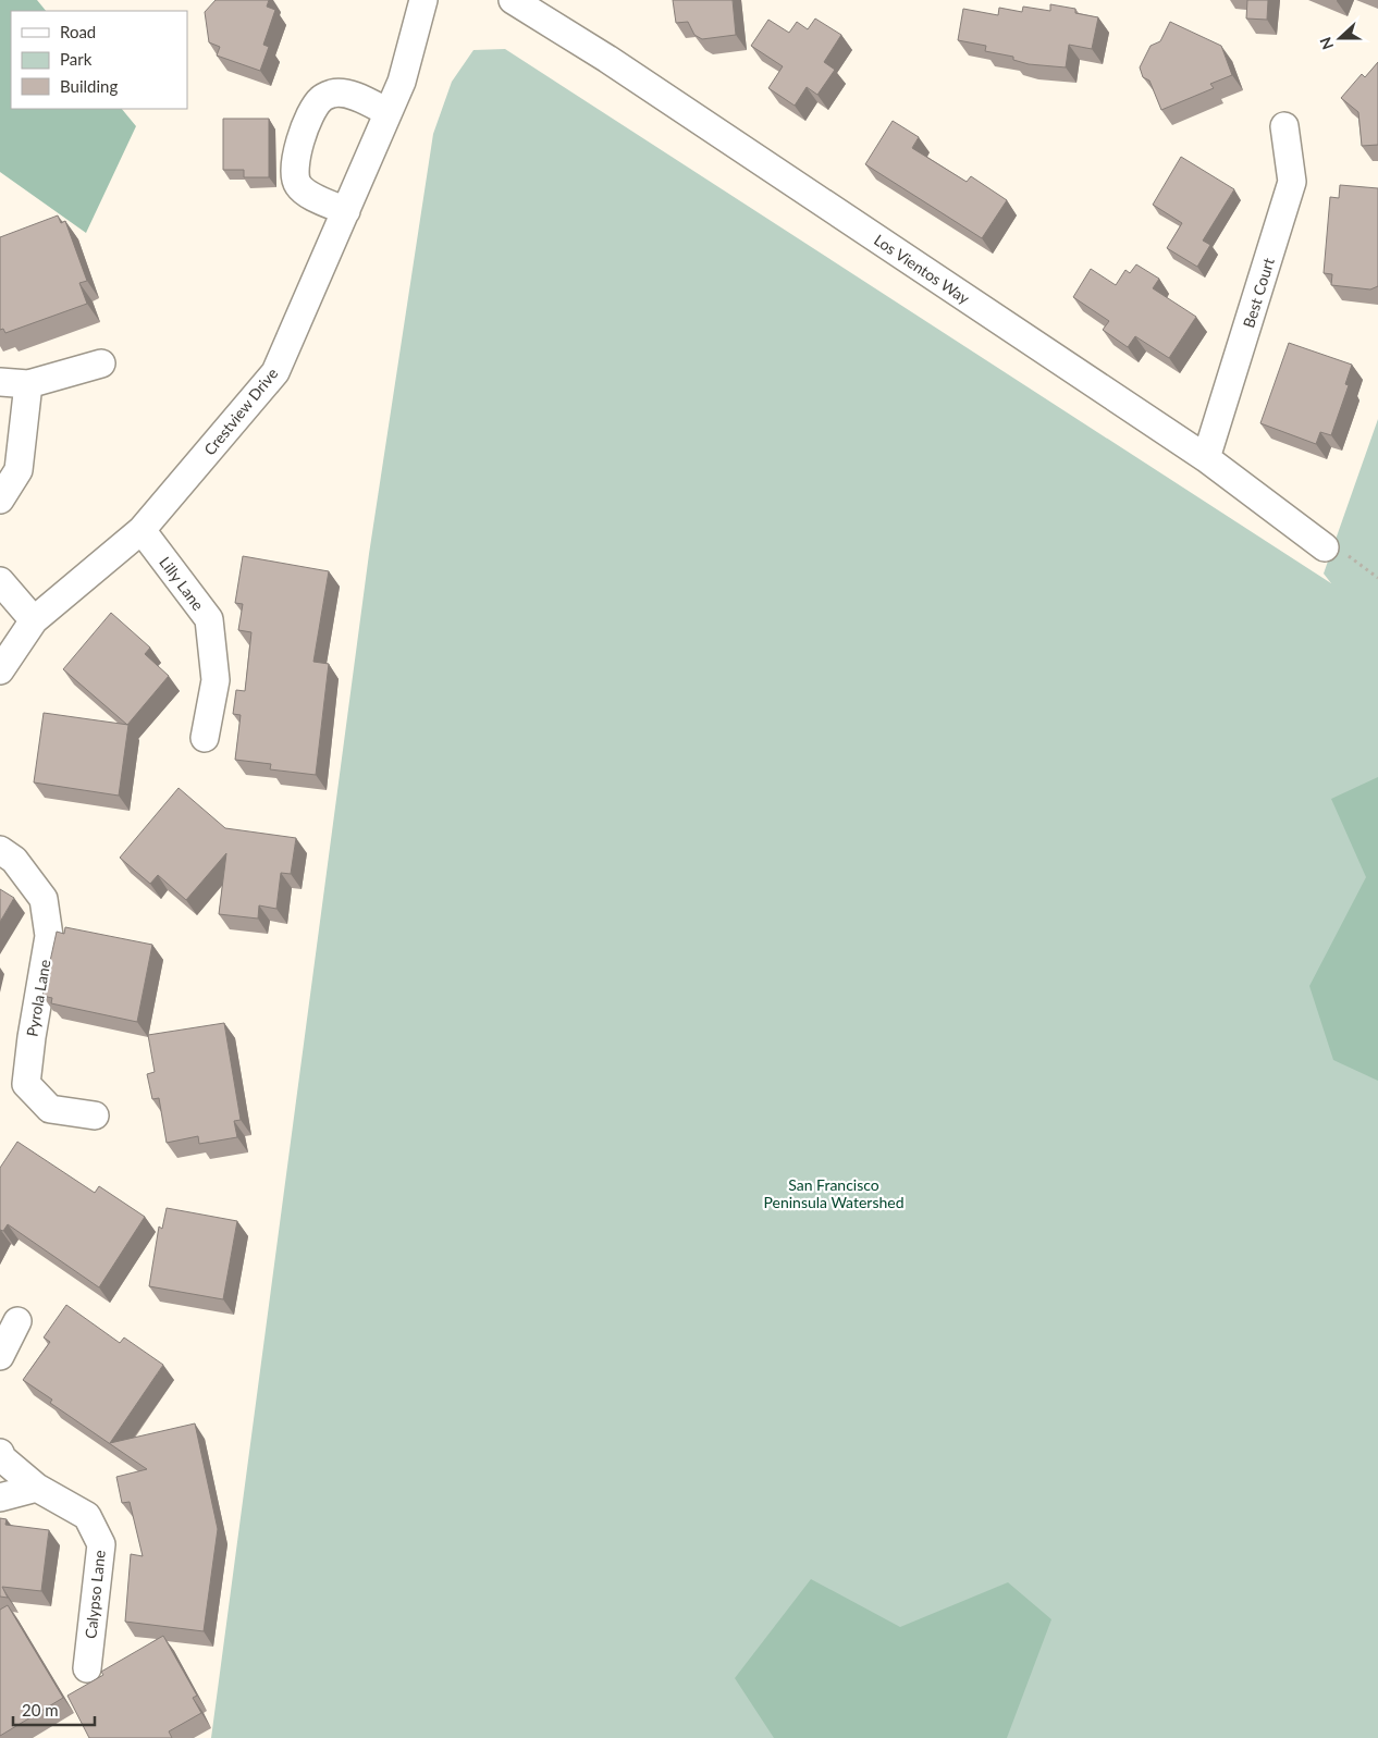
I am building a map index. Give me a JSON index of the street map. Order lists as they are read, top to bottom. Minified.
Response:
{"streets":{"street":["Los Vientos Way","Best Court","Crestview Drive","Lilly Lane","Pyrola Lane","Calypso Lane"]},"crossings":[["Los Vientos Way","Best Court"],["Crestview Drive","Lilly Lane"]],"parks":["San Francisco Peninsula Watershed"],"legend":["Road","Park","Building"],"scale_bar":"20 m","north":"left"}
